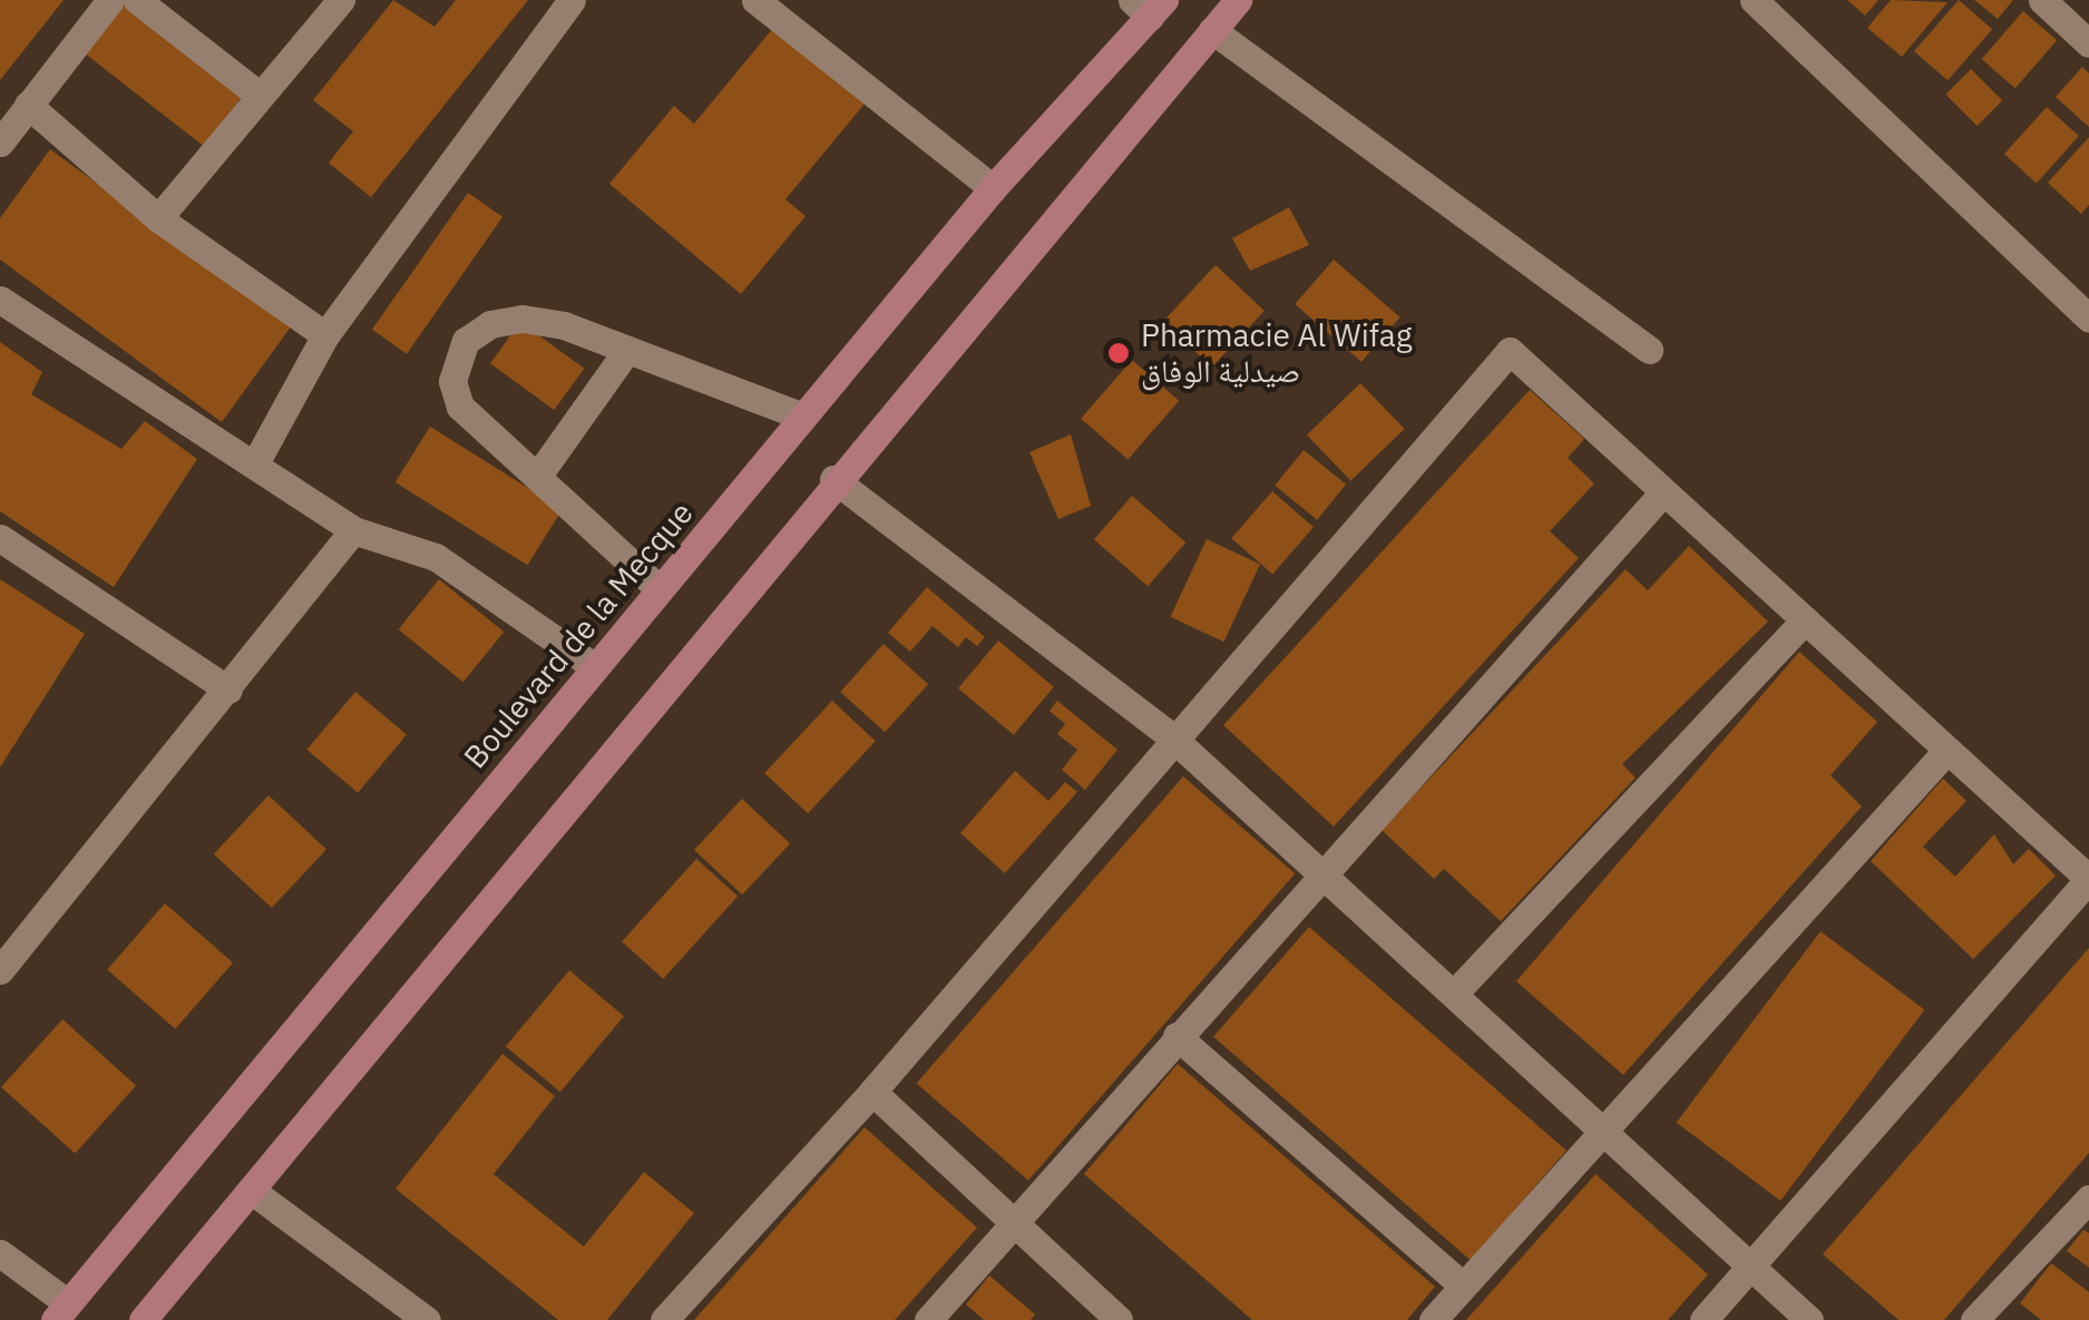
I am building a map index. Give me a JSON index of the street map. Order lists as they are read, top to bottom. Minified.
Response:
{"streets":{"main road":["Boulevard de la Mecque"]},"places":["Pharmacie Al Wifag صيدلية الوفاق"]}
